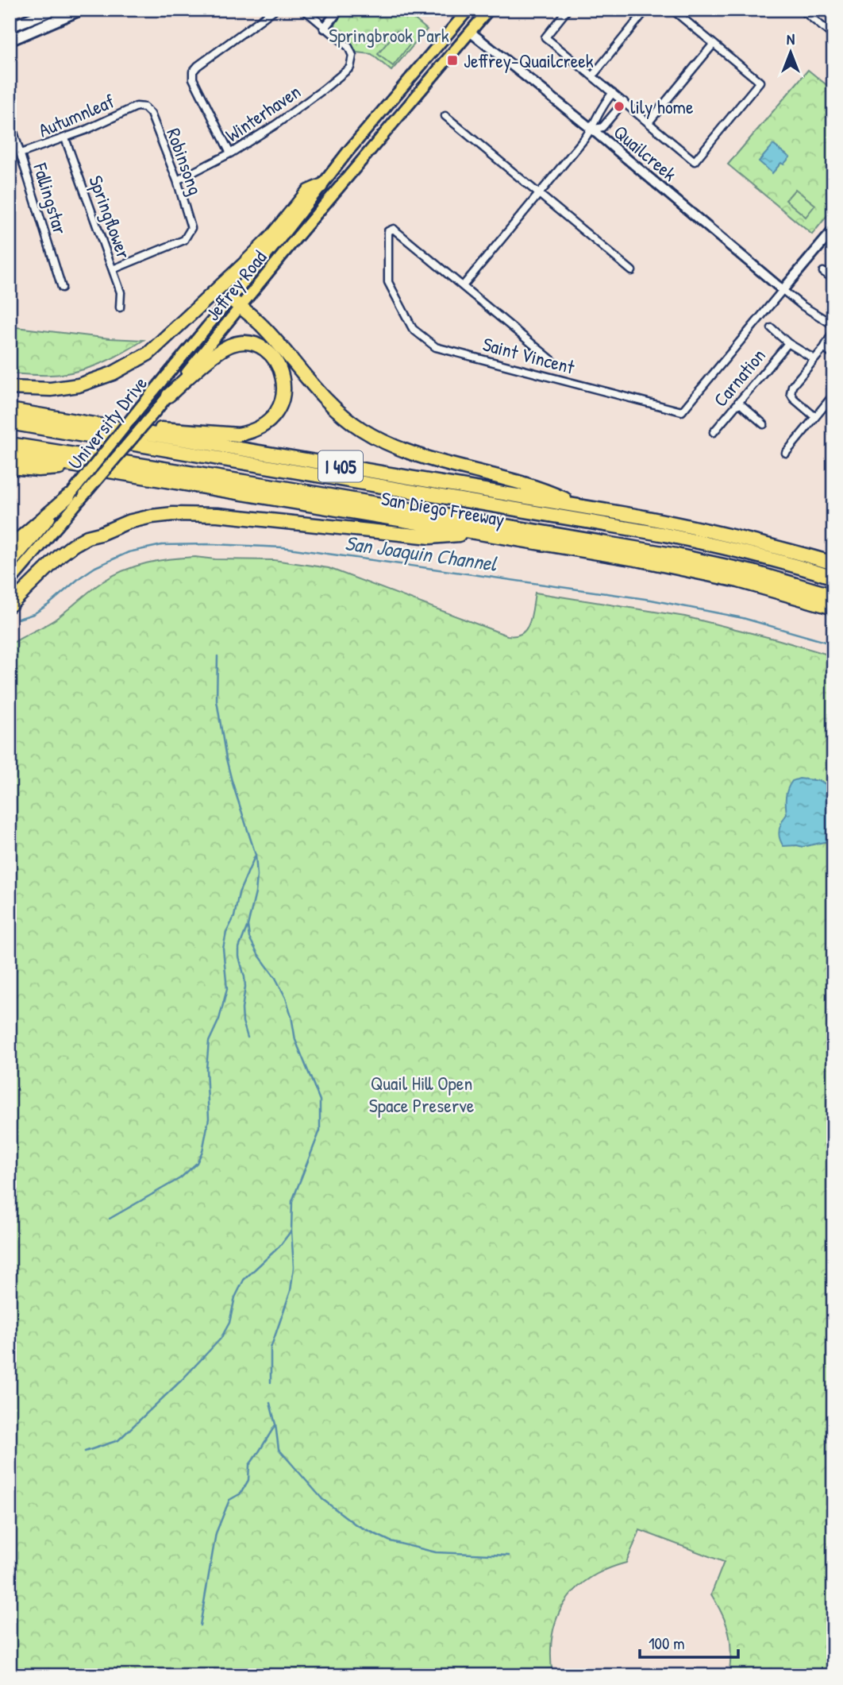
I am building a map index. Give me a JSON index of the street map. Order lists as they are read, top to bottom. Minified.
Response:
{"streets":{"highway":["I 405","San Diego Freeway"],"main road":["Jeffrey Road","University Drive"],"street":["Winterhaven","Autumnleaf","Quailcreek","Robinsong","Fallingstar","Springflower","Saint Vincent","Carnation"]},"crossings":[["Winterhaven","Robinsong"],["Autumnleaf","Robinsong"],["Autumnleaf","Fallingstar"],["Autumnleaf","Springflower"],["Quailcreek","Jeffrey Road"],["Quailcreek","Saint Vincent"],["Robinsong","Springflower"],["Jeffrey Road","University Drive"]],"water":["San Joaquin Channel"],"parks":["Springbrook Park","Quail Hill Open Space Preserve"],"places":{"transit":["Jeffrey-Quailcreek"],"other":["lily home"]},"scale_bar":"100 m","north":"top"}
